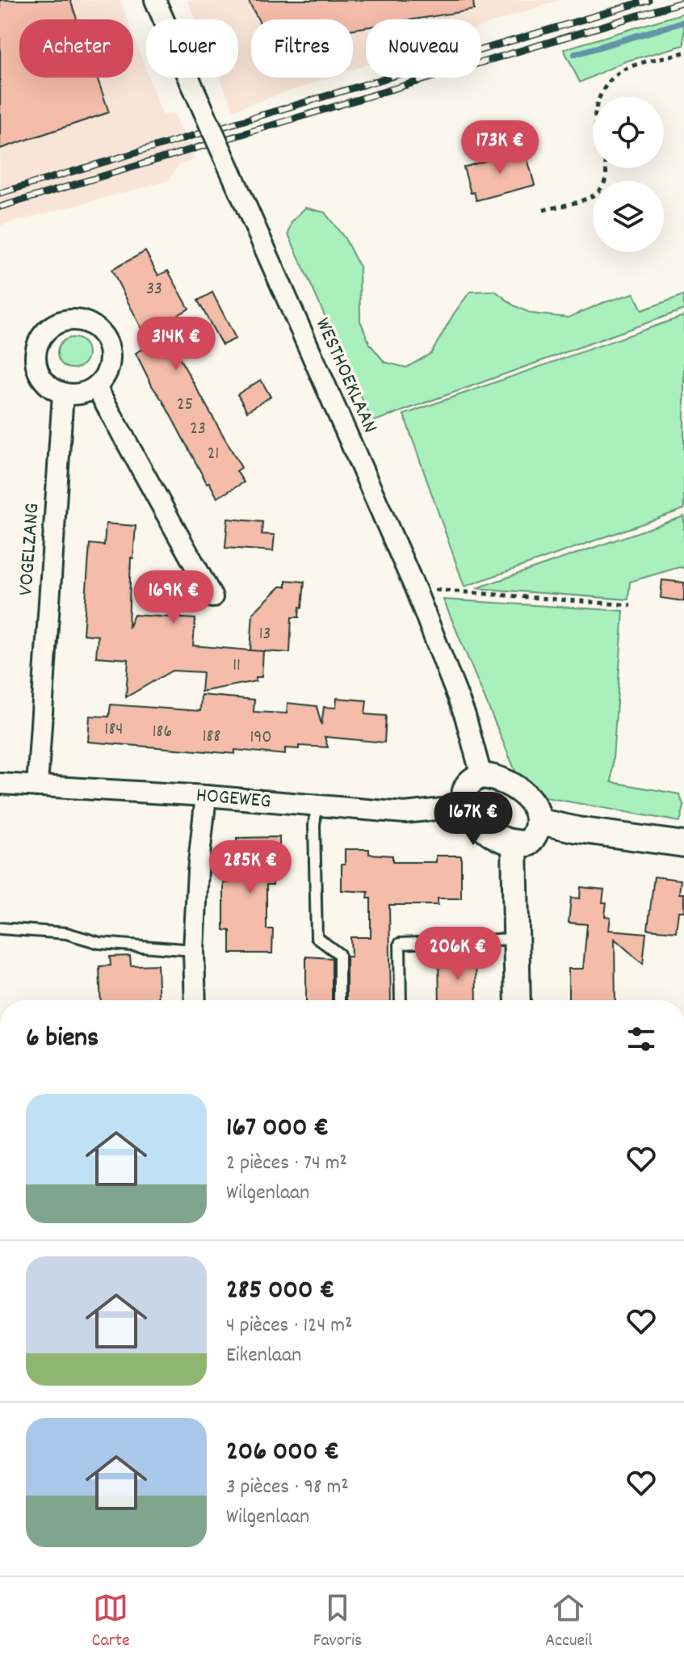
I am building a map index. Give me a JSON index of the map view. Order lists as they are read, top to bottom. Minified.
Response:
{"streets":{"street":["WESTHOEKLAAN","VOGELZANG","HOGEWEG"]},"crossings":[["WESTHOEKLAAN","HOGEWEG"],["VOGELZANG","HOGEWEG"]],"house_numbers":["33","25","23","21","13","11","184","186","188","190"],"page":{"chip":["Acheter","Louer","Filtres","Nouveau"],"price":["173K €","314K €","169K €","167K €","285K €","206K €"],"heading":"6 biens","list":[{"name":"167 000 €","note":"2 pièces · 74 m² · Wilgenlaan"},{"name":"285 000 €","note":"4 pièces · 124 m² · Eikenlaan"},{"name":"206 000 €","note":"3 pièces · 98 m² · Wilgenlaan"}],"tabs":["Carte","Favoris","Accueil"]}}
